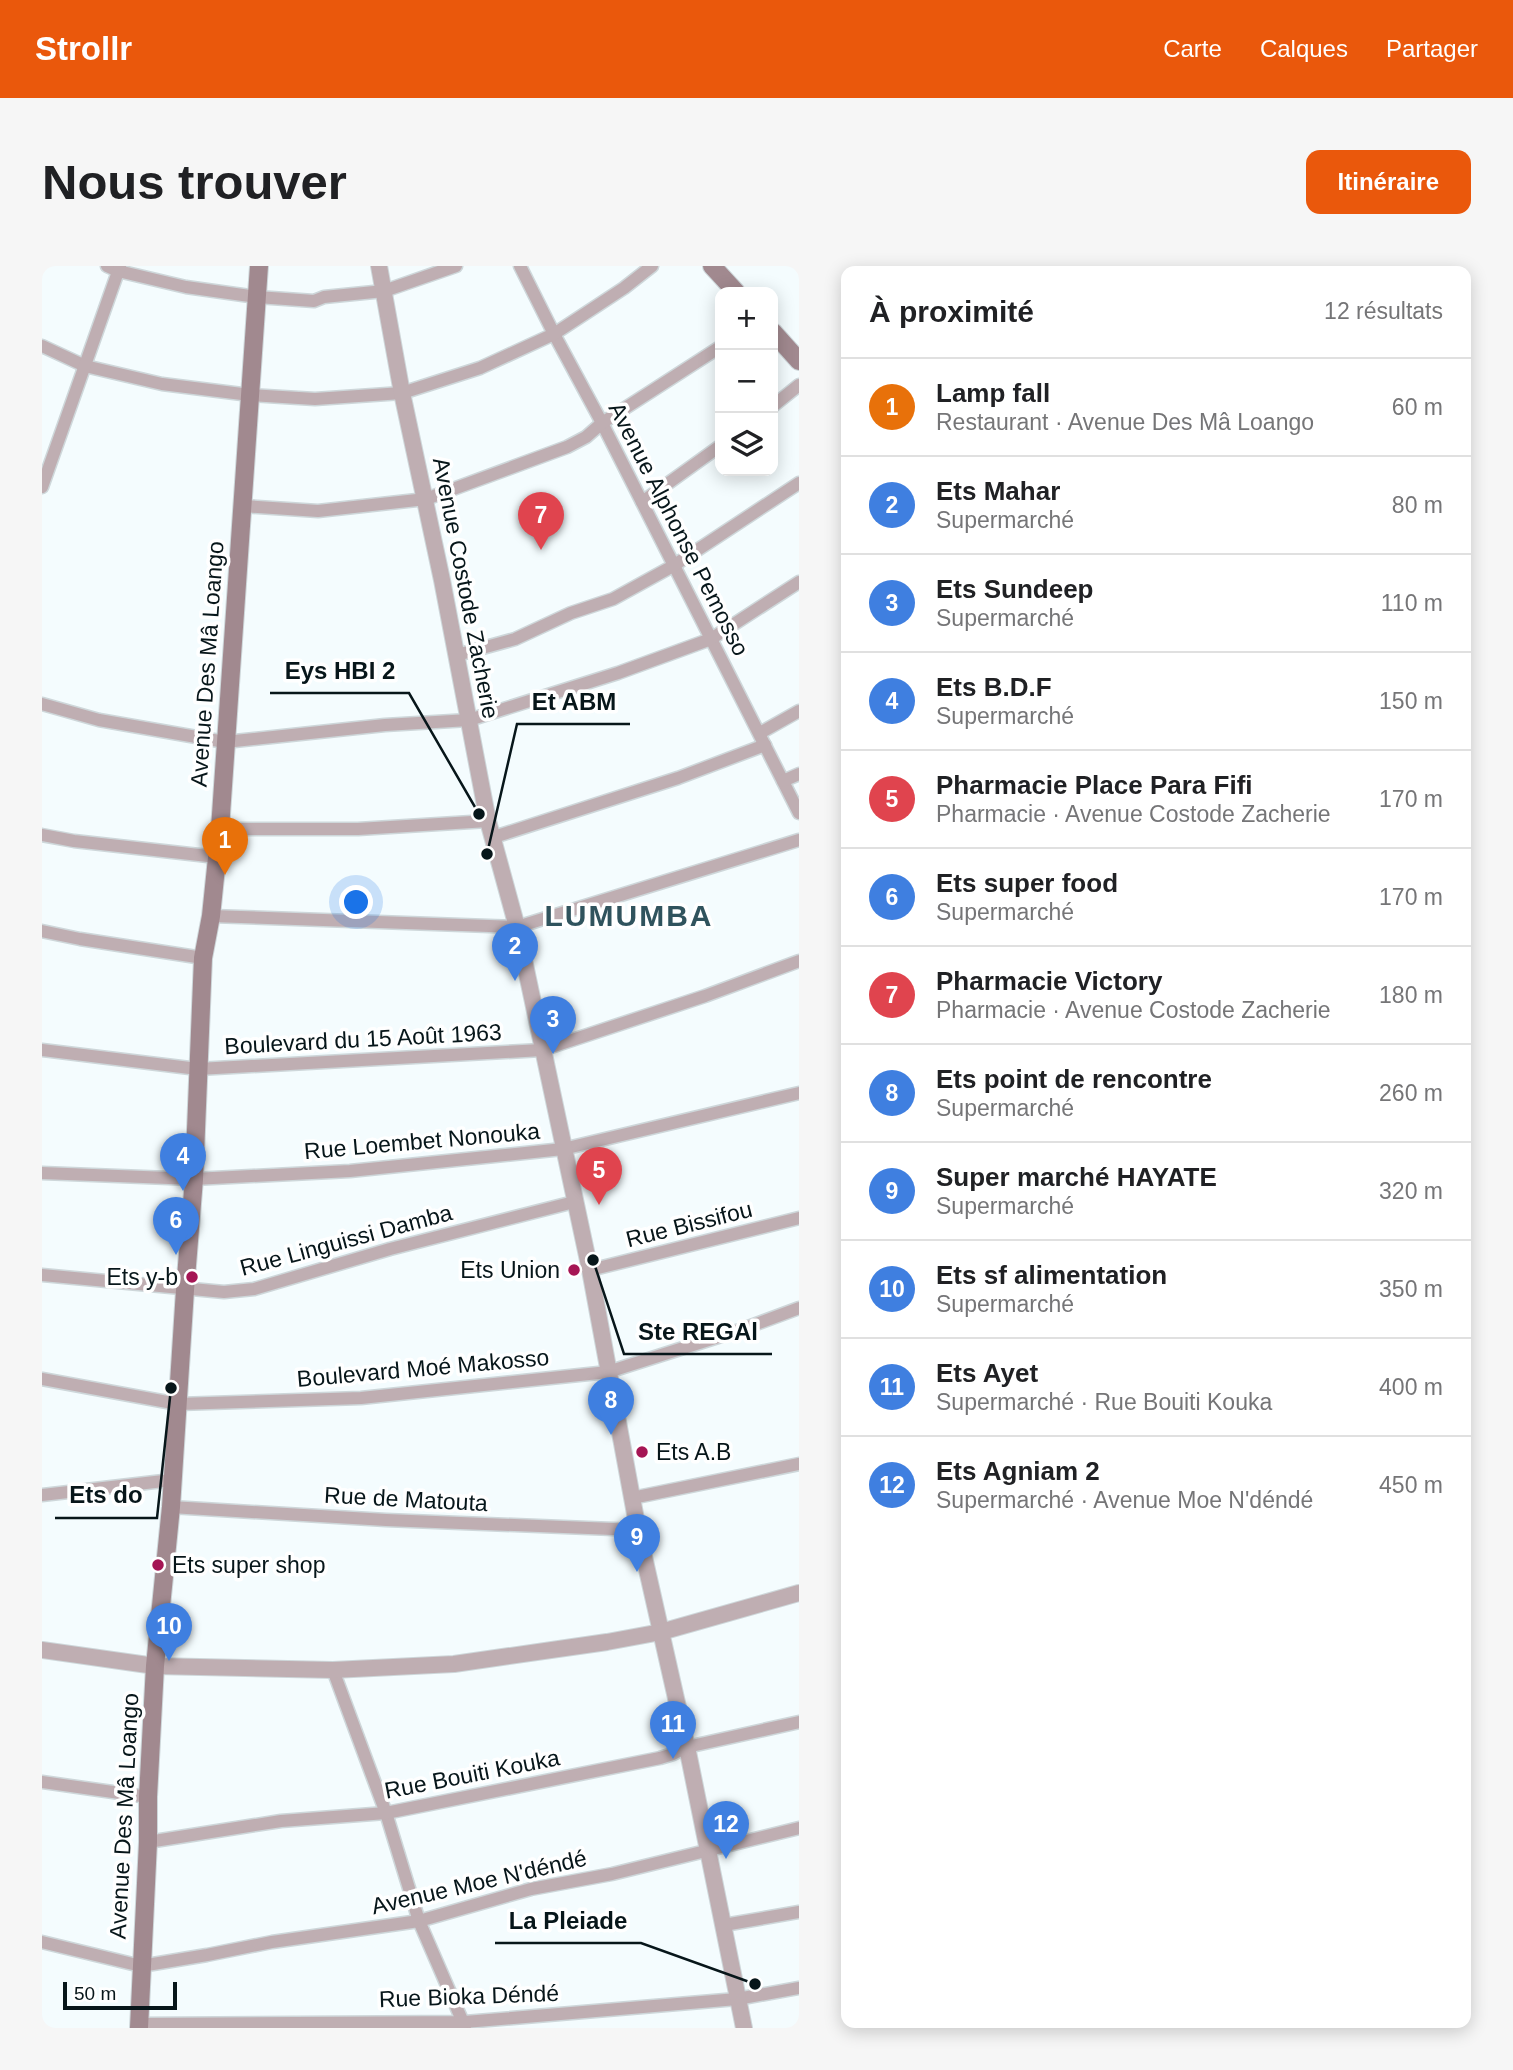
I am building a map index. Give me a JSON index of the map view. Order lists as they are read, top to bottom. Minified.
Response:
{"streets":{"main road":["Avenue Des Mâ Loango"],"street":["Avenue Alphonse Pemosso","Avenue Costode Zacherie","Boulevard du 15 Août 1963","Rue Loembet Nonouka","Rue Bissifou","Rue Linguissi Damba","Boulevard Moé Makosso","Rue de Matouta","Rue Bouiti Kouka","Avenue Moe N'déndé","Rue Bioka Déndé"]},"crossings":[["Avenue Costode Zacherie","Boulevard du 15 Août 1963"],["Avenue Costode Zacherie","Rue Loembet Nonouka"],["Avenue Costode Zacherie","Rue Bissifou"],["Avenue Costode Zacherie","Rue Linguissi Damba"],["Avenue Costode Zacherie","Boulevard Moé Makosso"],["Avenue Costode Zacherie","Rue de Matouta"],["Avenue Costode Zacherie","Rue Bouiti Kouka"],["Avenue Costode Zacherie","Avenue Moe N'déndé"],["Avenue Costode Zacherie","Rue Bioka Déndé"],["Avenue Des Mâ Loango","Boulevard du 15 Août 1963"],["Avenue Des Mâ Loango","Rue Loembet Nonouka"],["Avenue Des Mâ Loango","Rue Linguissi Damba"],["Avenue Des Mâ Loango","Boulevard Moé Makosso"],["Avenue Des Mâ Loango","Rue de Matouta"],["Avenue Des Mâ Loango","Rue Bouiti Kouka"],["Avenue Des Mâ Loango","Avenue Moe N'déndé"],["Avenue Des Mâ Loango","Rue Bioka Déndé"]],"districts":["LUMUMBA"],"places":["Eys HBI 2","Et ABM","Ste REGAl","Ets Union","Ets y-b","Ets do","Ets A.B","Ets super shop","La Pleiade"],"scale_bar":"50 m","page":{"header":"Strollr","nav":["Carte","Calques","Partager"],"buttons":"Itinéraire","title":"Nous trouver","heading":["À proximité","12 résultats"],"map_buttons":["+","−"],"list":[{"mark":"1","name":"Lamp fall","note":"Restaurant · Avenue Des Mâ Loango","value":"60 m"},{"mark":"2","name":"Ets Mahar","note":"Supermarché","value":"80 m"},{"mark":"3","name":"Ets Sundeep","note":"Supermarché","value":"110 m"},{"mark":"4","name":"Ets B.D.F","note":"Supermarché","value":"150 m"},{"mark":"5","name":"Pharmacie Place Para Fifi","note":"Pharmacie · Avenue Costode Zacherie","value":"170 m"},{"mark":"6","name":"Ets super food","note":"Supermarché","value":"170 m"},{"mark":"7","name":"Pharmacie Victory","note":"Pharmacie · Avenue Costode Zacherie","value":"180 m"},{"mark":"8","name":"Ets point de rencontre","note":"Supermarché","value":"260 m"},{"mark":"9","name":"Super marché HAYATE","note":"Supermarché","value":"320 m"},{"mark":"10","name":"Ets sf alimentation","note":"Supermarché","value":"350 m"},{"mark":"11","name":"Ets Ayet","note":"Supermarché · Rue Bouiti Kouka","value":"400 m"},{"mark":"12","name":"Ets Agniam 2","note":"Supermarché · Avenue Moe N'déndé","value":"450 m"}],"pins":["7","1","2","3","4","5","6","8","9","10","11","12"],"scale":"50 m"}}
